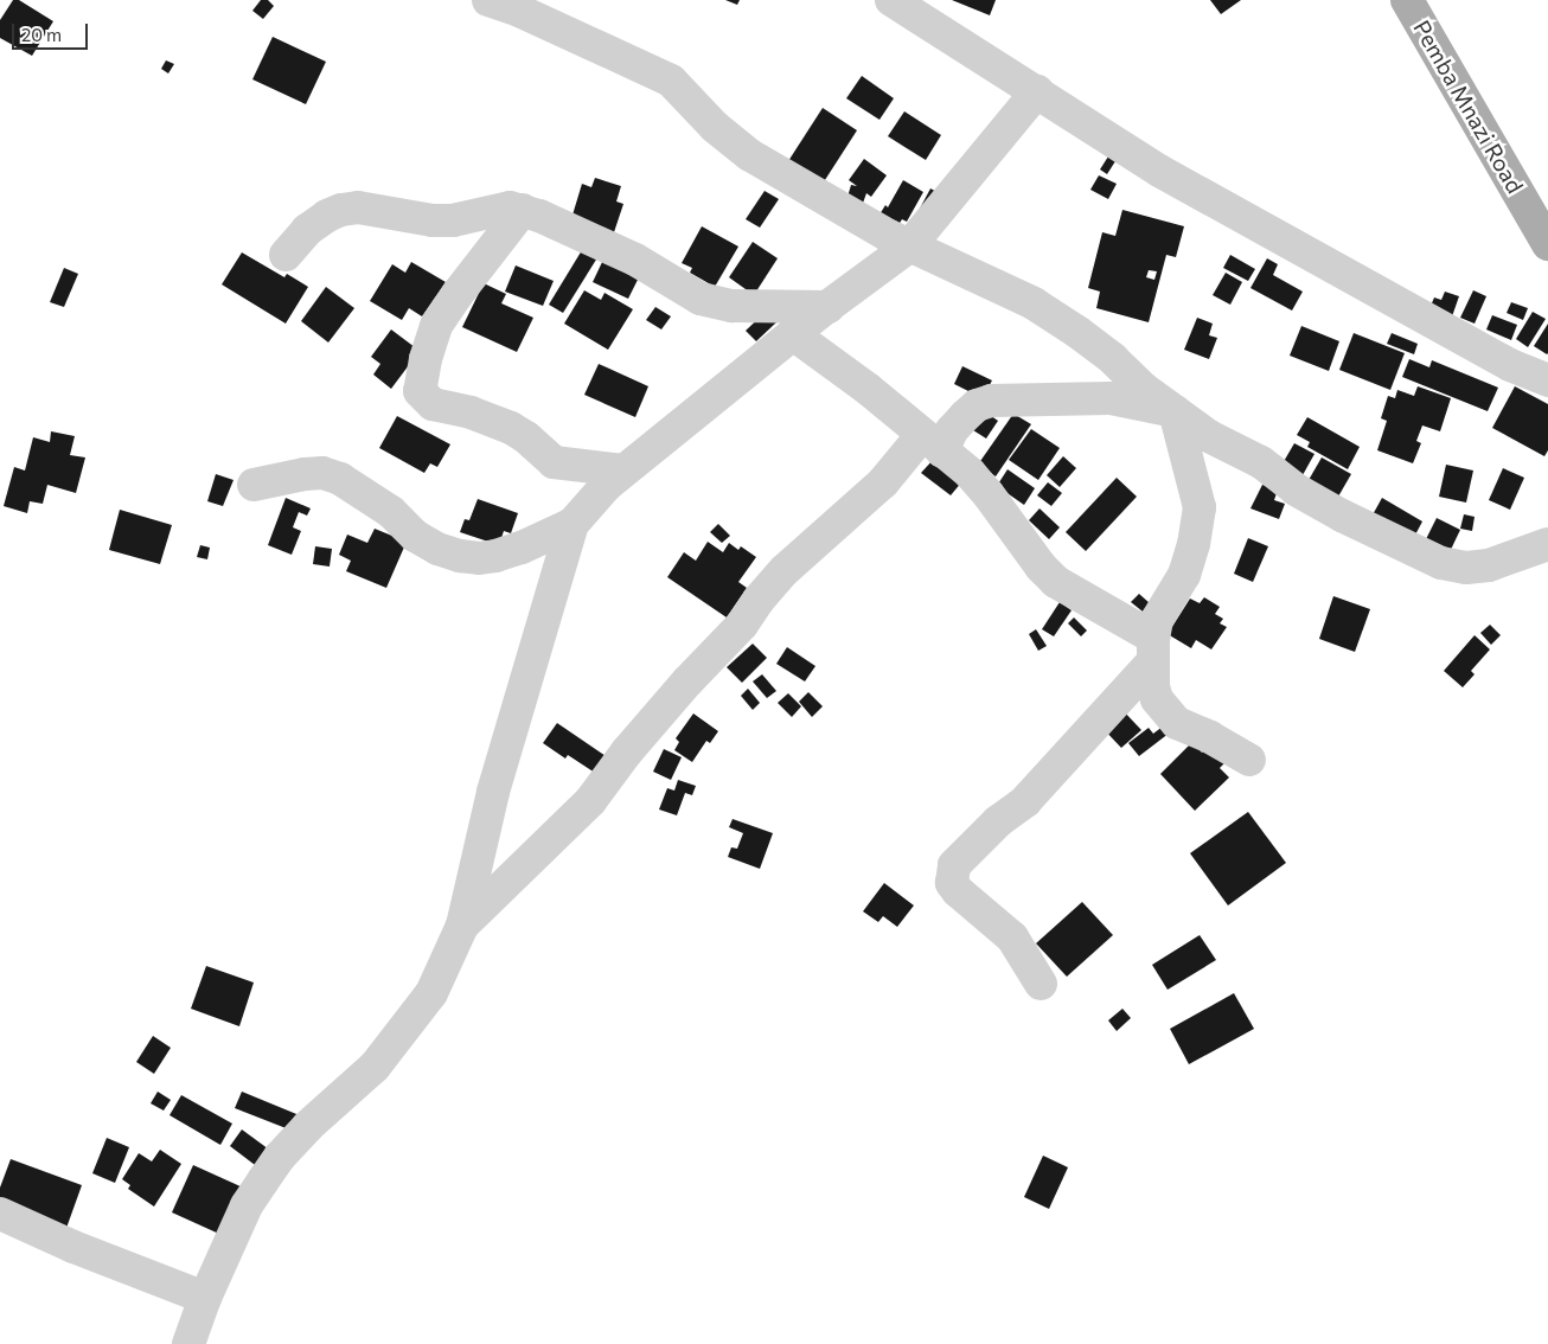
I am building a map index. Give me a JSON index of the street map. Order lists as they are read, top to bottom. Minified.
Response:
{"streets":{"main road":["Pemba Mnazi Road"]},"scale_bar":"20 m"}
